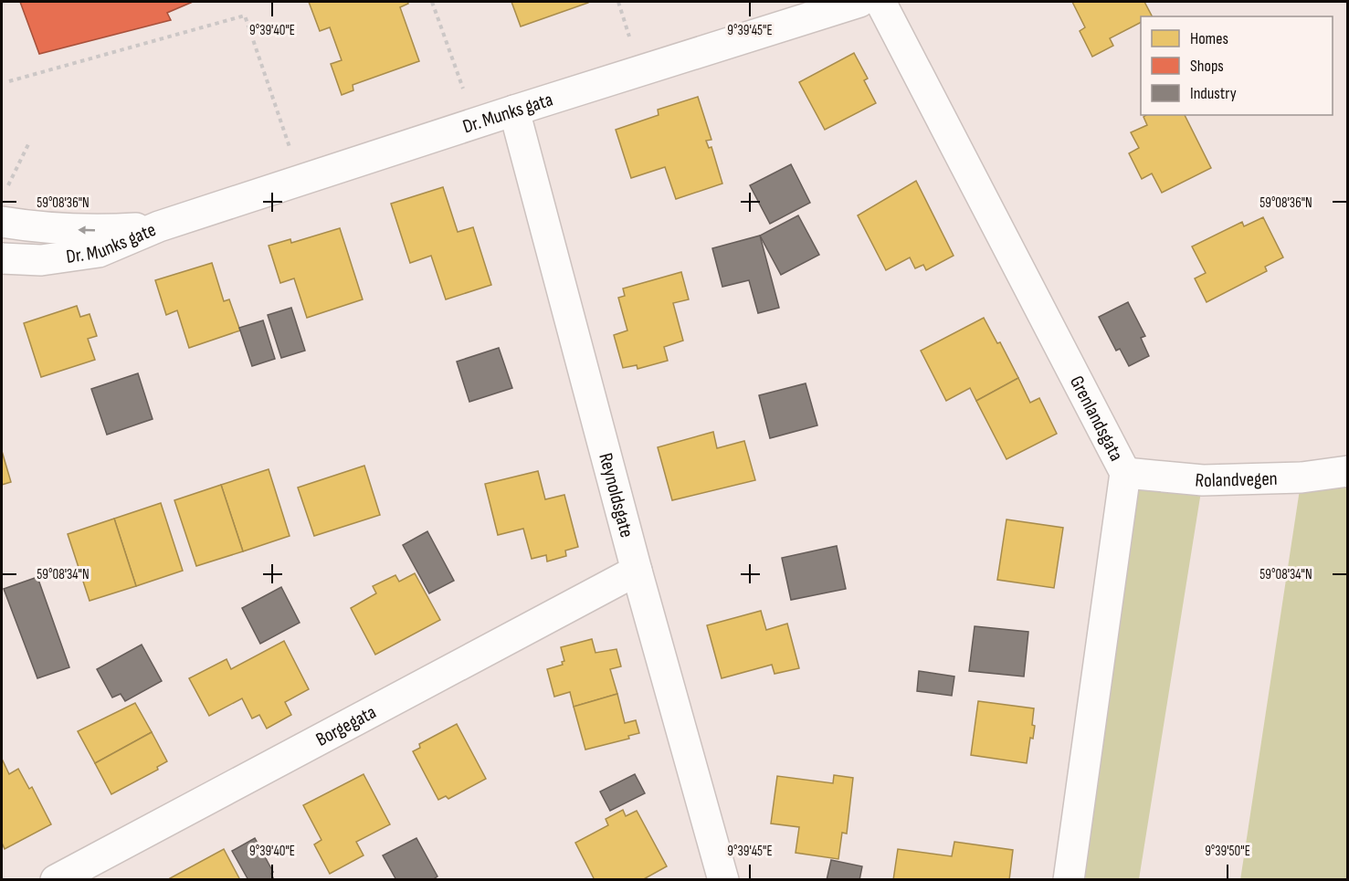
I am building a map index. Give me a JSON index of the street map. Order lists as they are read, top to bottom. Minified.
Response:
{"streets":{"street":["Dr. Munks gata","Dr. Munks gate","Grenlandsgata","Rolandvegen","Reynoldsgate","Borgegata"]},"crossings":[["Dr. Munks gata","Dr. Munks gate"],["Dr. Munks gata","Reynoldsgate"],["Grenlandsgata","Rolandvegen"],["Reynoldsgate","Borgegata"]],"legend":["Homes","Shops","Industry"],"coordinates":["9°39'40\"E","9°39'45\"E","59°08'36\"N","59°08'34\"N","9°39'50\"E"]}
